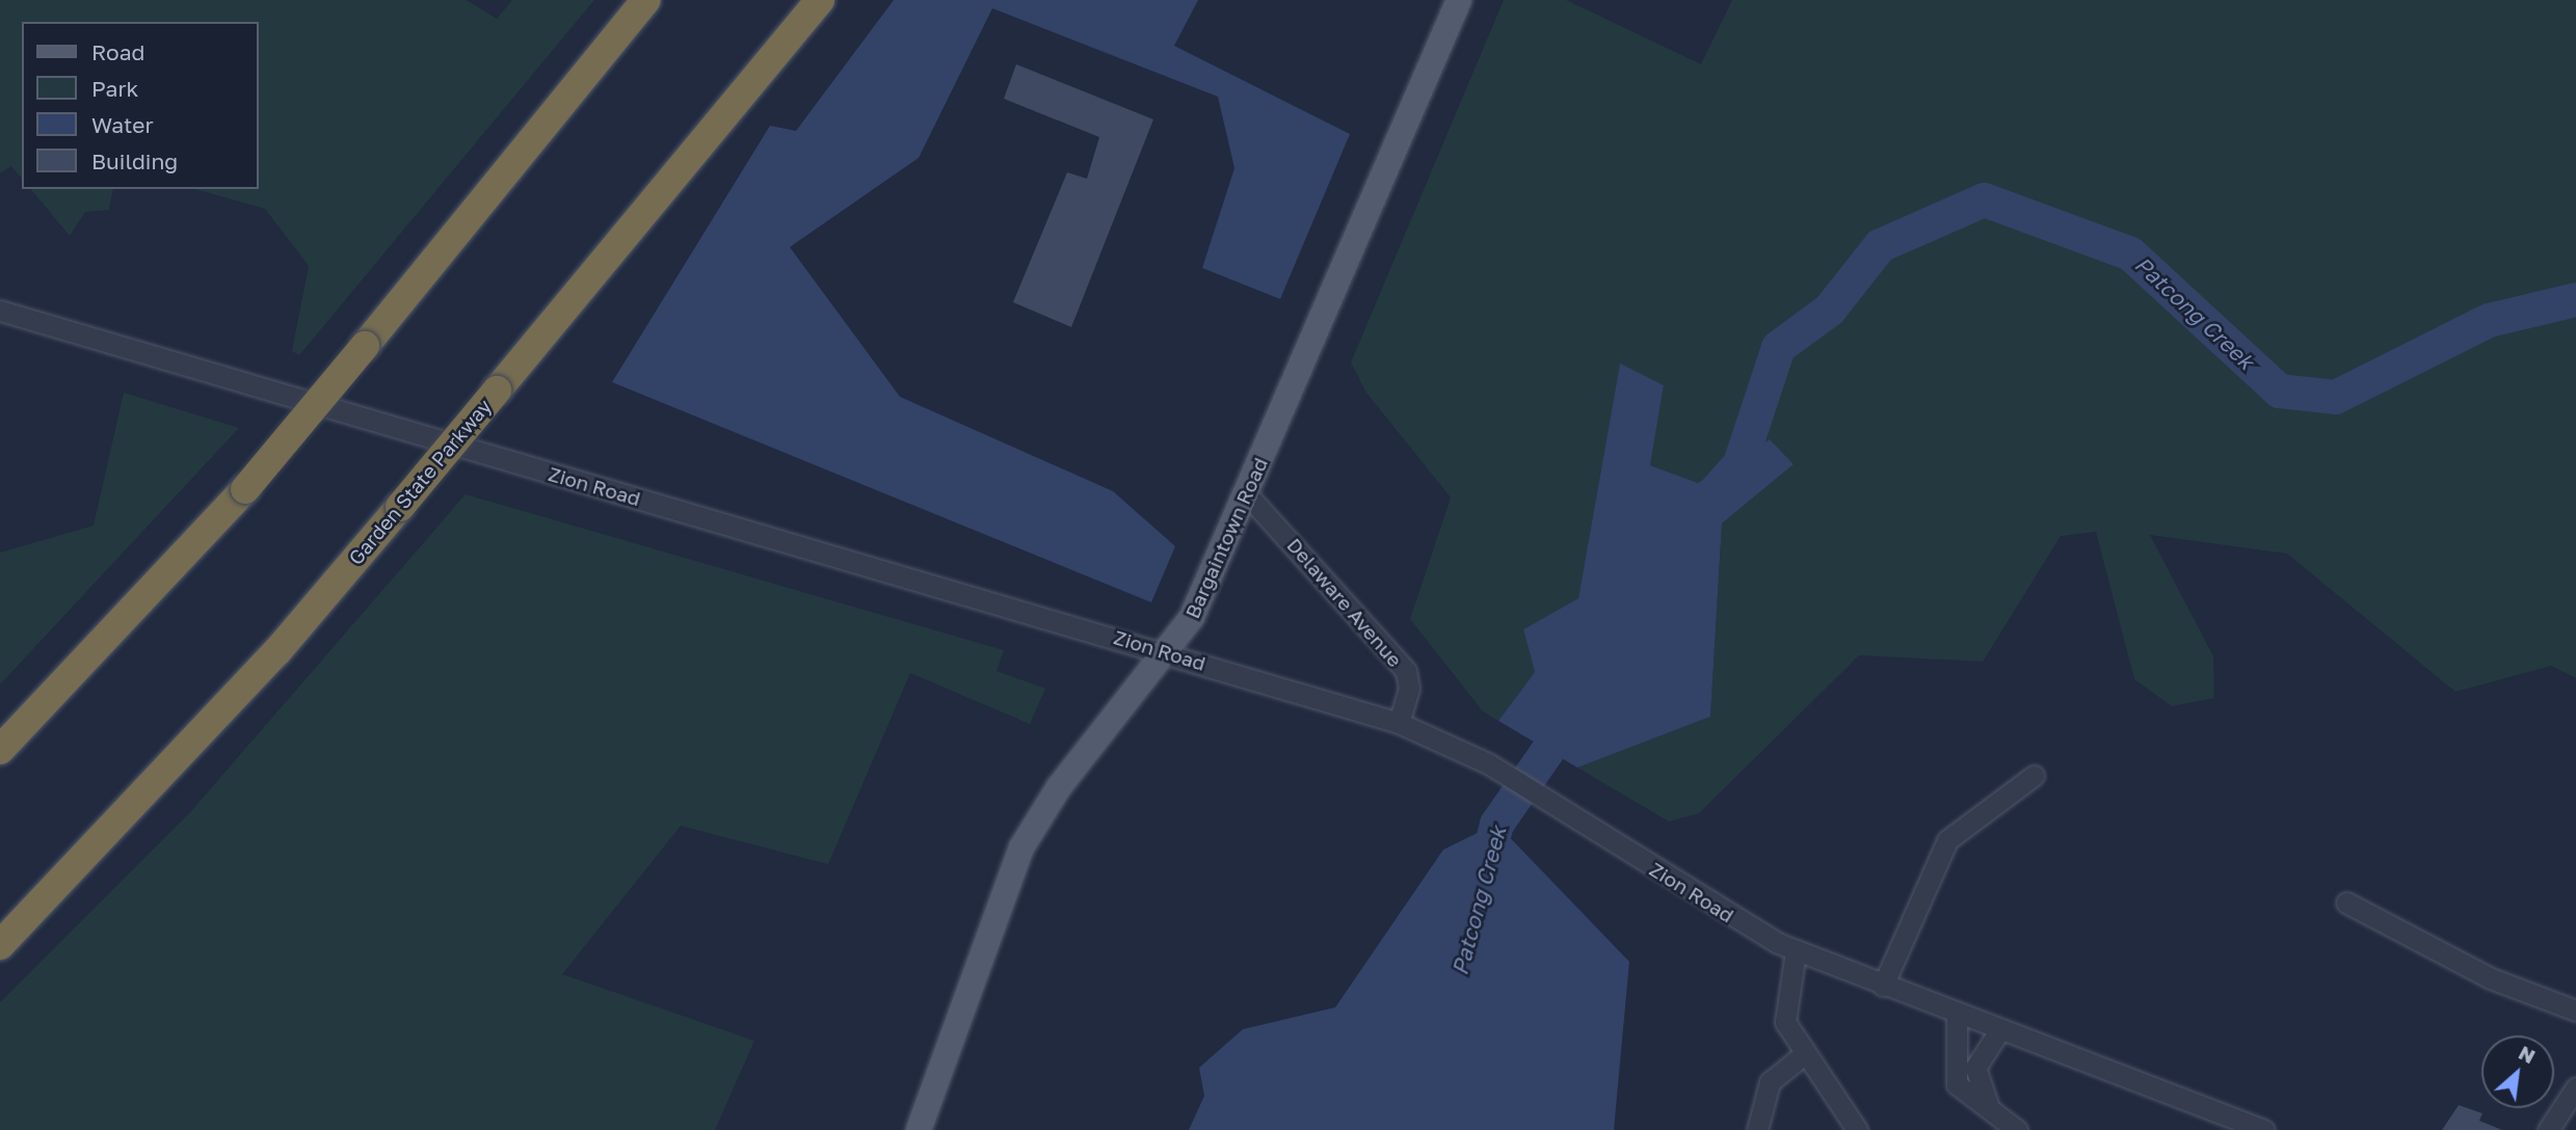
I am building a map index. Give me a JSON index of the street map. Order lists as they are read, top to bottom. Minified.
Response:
{"streets":{"highway":["Garden State Parkway"],"main road":["Bargaintown Road"],"street":["Zion Road","Delaware Avenue"]},"crossings":[["Zion Road","Bargaintown Road"],["Zion Road","Delaware Avenue"],["Bargaintown Road","Delaware Avenue"]],"water":["Patcong Creek"],"legend":["Road","Park","Water","Building"],"north":"top right"}
